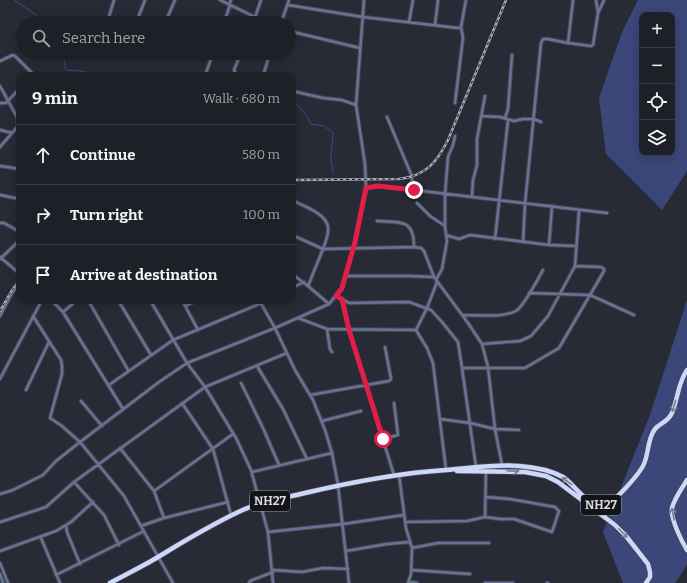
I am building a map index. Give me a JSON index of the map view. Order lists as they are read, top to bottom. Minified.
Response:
{"streets":{"highway":["NH27"]},"page":{"map_buttons":["+","−"],"search":"Search here","heading":["9 min","Walk · 680 m"],"list":[["Continue","580 m"],["Turn right","100 m"],"Arrive at destination"]}}
